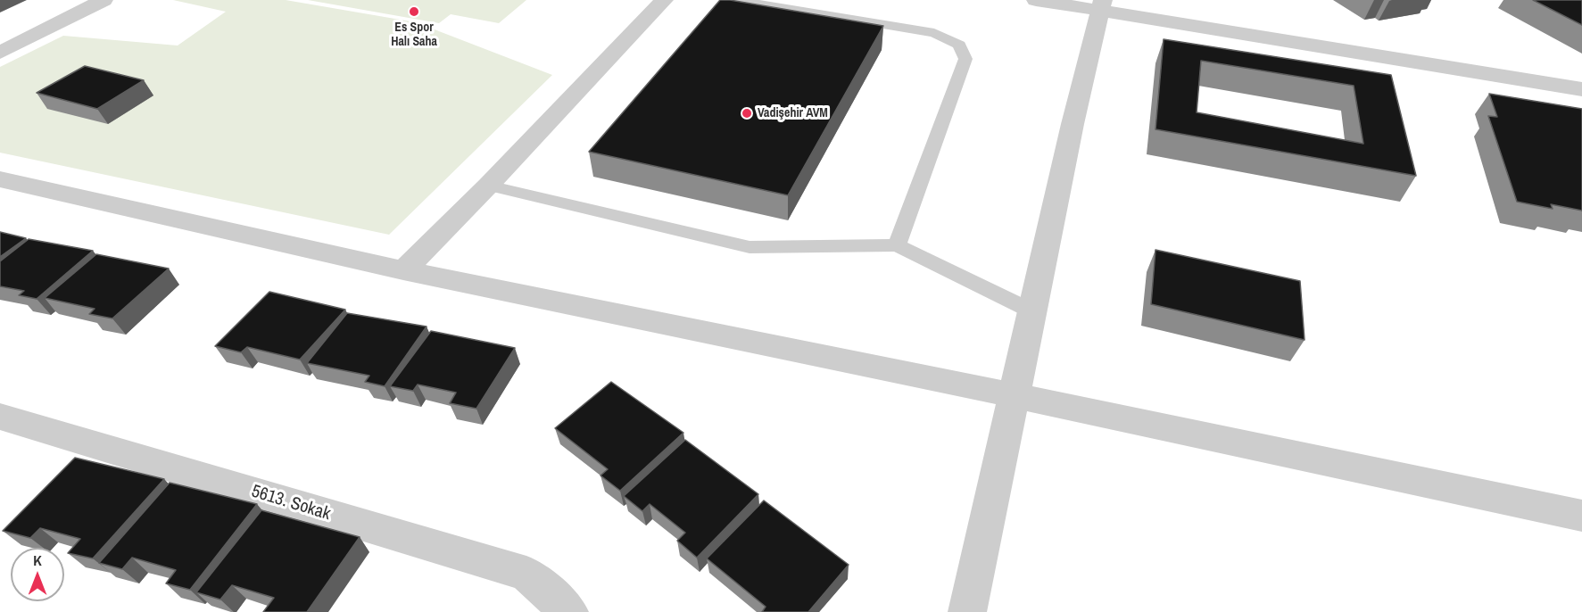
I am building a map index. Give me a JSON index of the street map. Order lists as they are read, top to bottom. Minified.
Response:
{"streets":{"street":["5613. Sokak"]},"places":["Es Spor Halı Saha","Vadişehir AVM"],"north":"top"}
